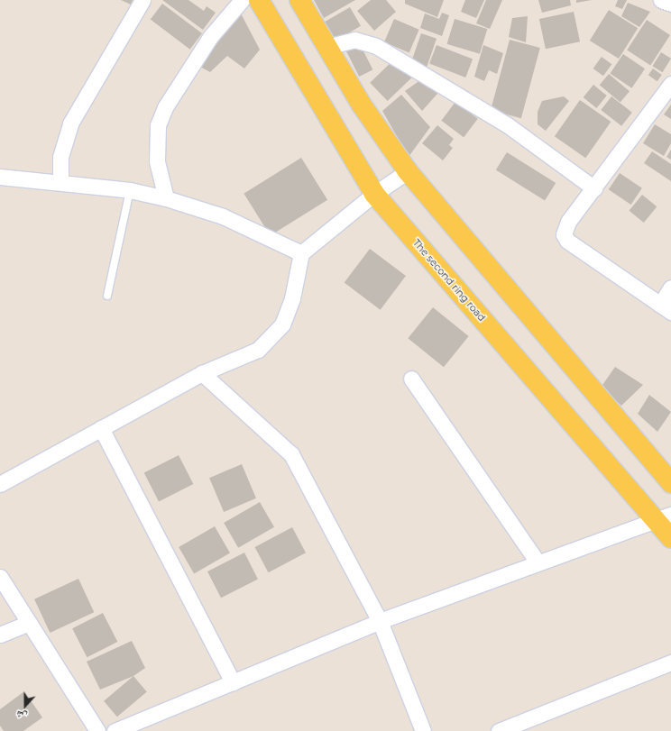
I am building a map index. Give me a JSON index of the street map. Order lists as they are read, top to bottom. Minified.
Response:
{"streets":{"main road":["The second ring road"]},"north":"bottom"}
